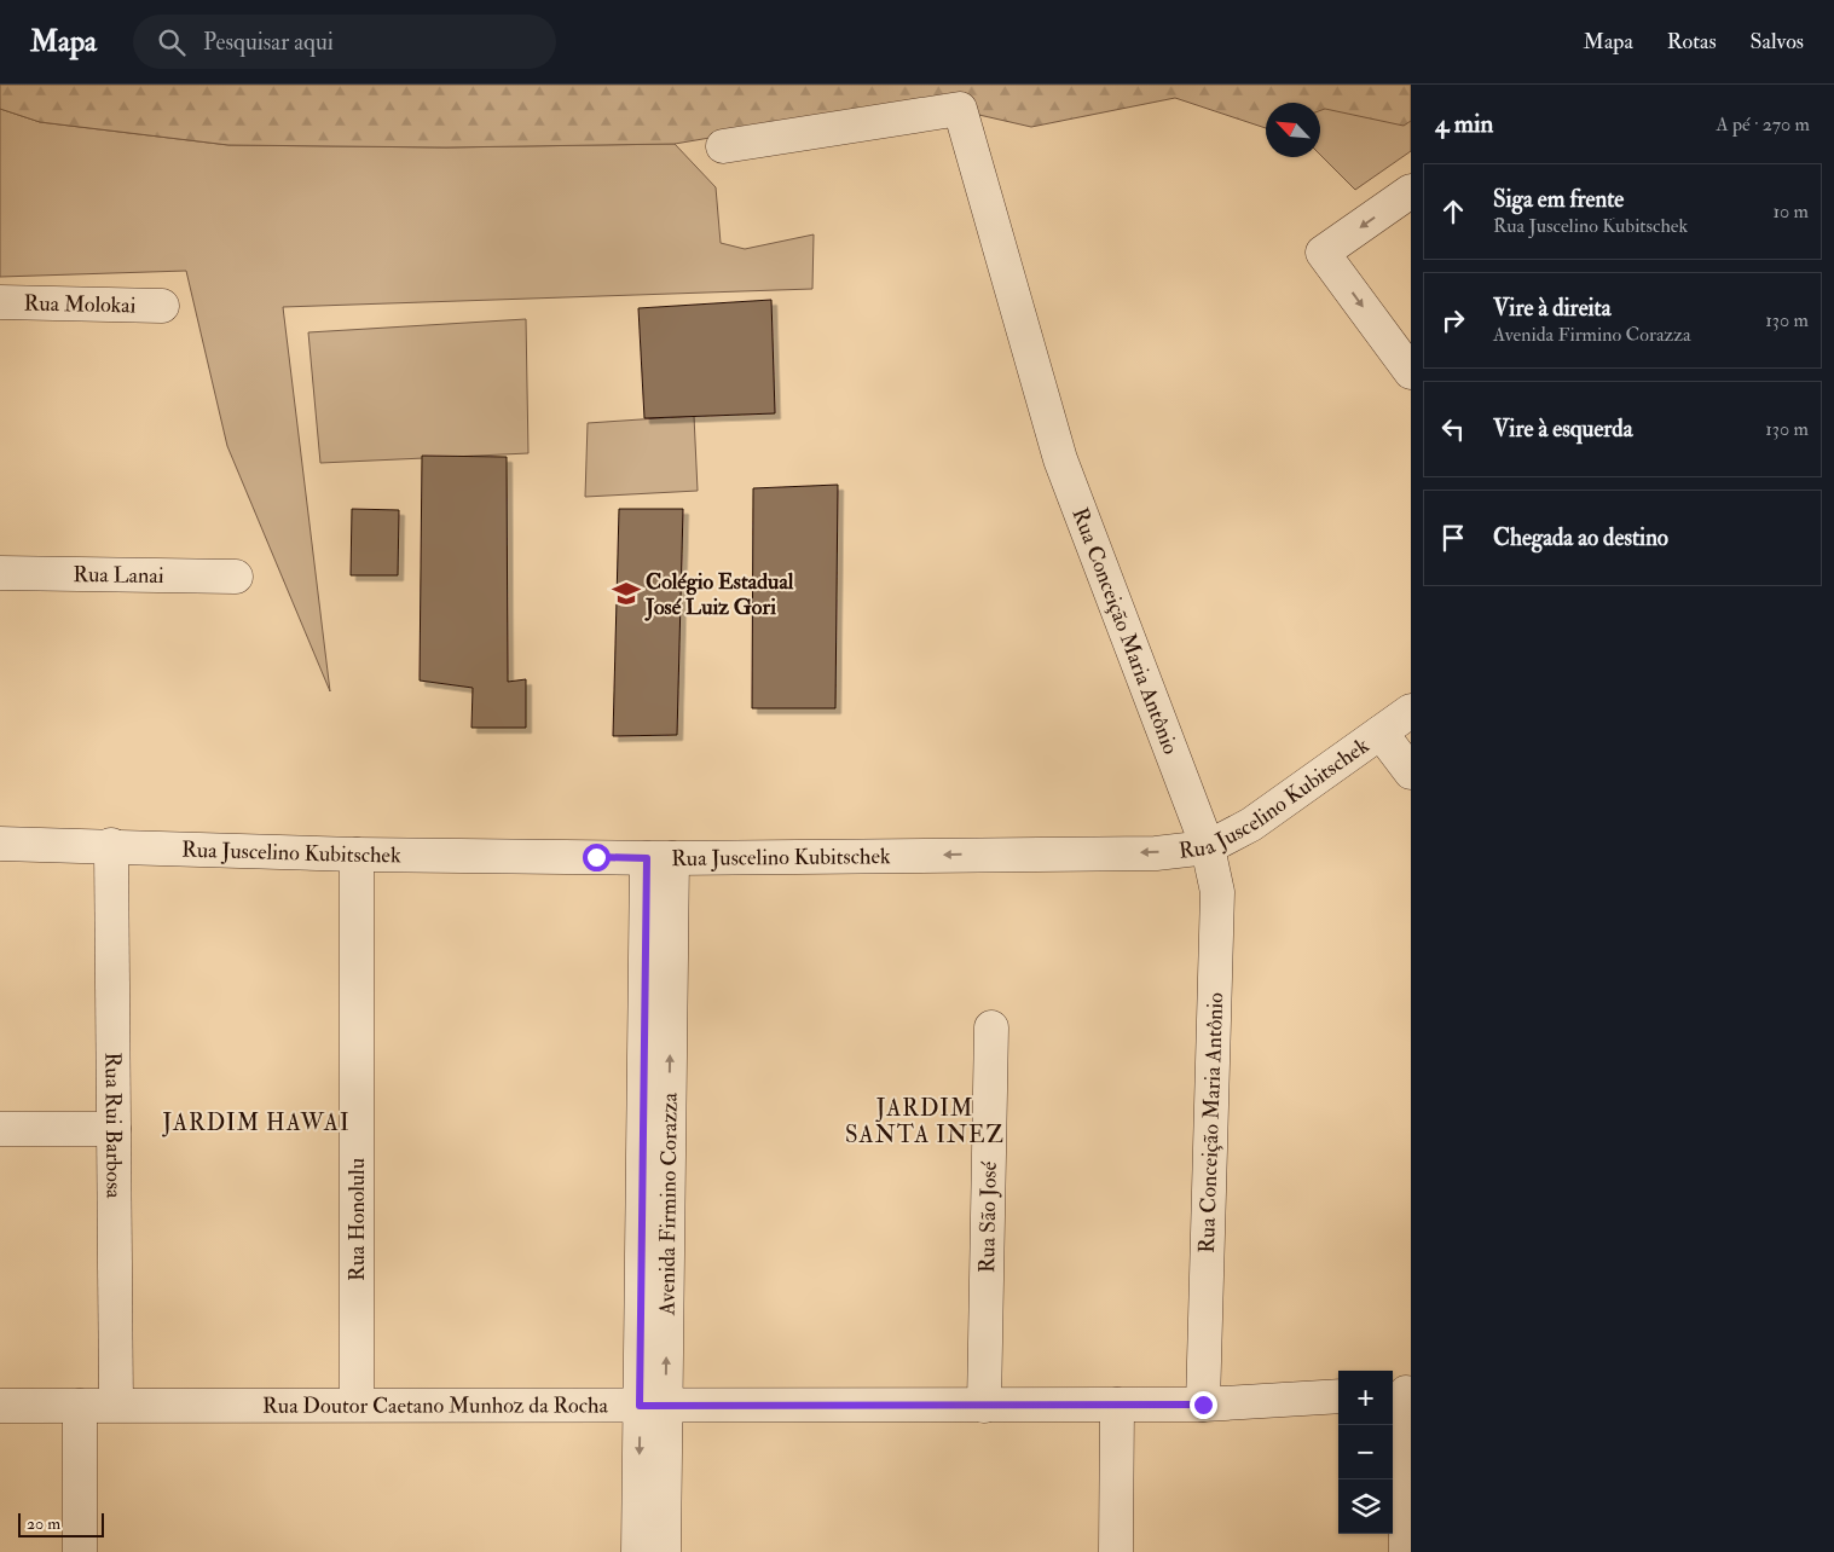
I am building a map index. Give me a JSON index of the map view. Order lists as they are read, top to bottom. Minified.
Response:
{"streets":{"street":["Rua Molokai","Rua Lanai","Rua Conceição Maria Antônio","Rua Juscelino Kubitschek","Rua Rui Barbosa","Avenida Firmino Corazza","Rua São José","Rua Honolulu","Rua Doutor Caetano Munhoz da Rocha"]},"crossings":[["Rua Conceição Maria Antônio","Rua Juscelino Kubitschek"],["Rua Conceição Maria Antônio","Rua Doutor Caetano Munhoz da Rocha"],["Rua Juscelino Kubitschek","Rua Rui Barbosa"],["Rua Juscelino Kubitschek","Avenida Firmino Corazza"],["Rua Juscelino Kubitschek","Rua Honolulu"],["Rua Rui Barbosa","Rua Doutor Caetano Munhoz da Rocha"],["Avenida Firmino Corazza","Rua Doutor Caetano Munhoz da Rocha"],["Rua São José","Rua Doutor Caetano Munhoz da Rocha"],["Rua Honolulu","Rua Doutor Caetano Munhoz da Rocha"]],"one_way":["Rua Juscelino Kubitschek"],"districts":["JARDIM SANTA INEZ","JARDIM HAWAI"],"places":{"school or university":["Colégio Estadual José Luiz Gori"]},"scale_bar":"20 m","north":"top left","page":{"header":"Mapa","search":"Pesquisar aqui","nav":["Mapa","Rotas","Salvos"],"heading":["4 min","A pé · 270 m"],"list":[["Siga em frente","Rua Juscelino Kubitschek","10 m"],["Vire à direita","Avenida Firmino Corazza","130 m"],["Vire à esquerda","130 m"],"Chegada ao destino"],"map_buttons":["+","−"],"scale":"20 m"}}
